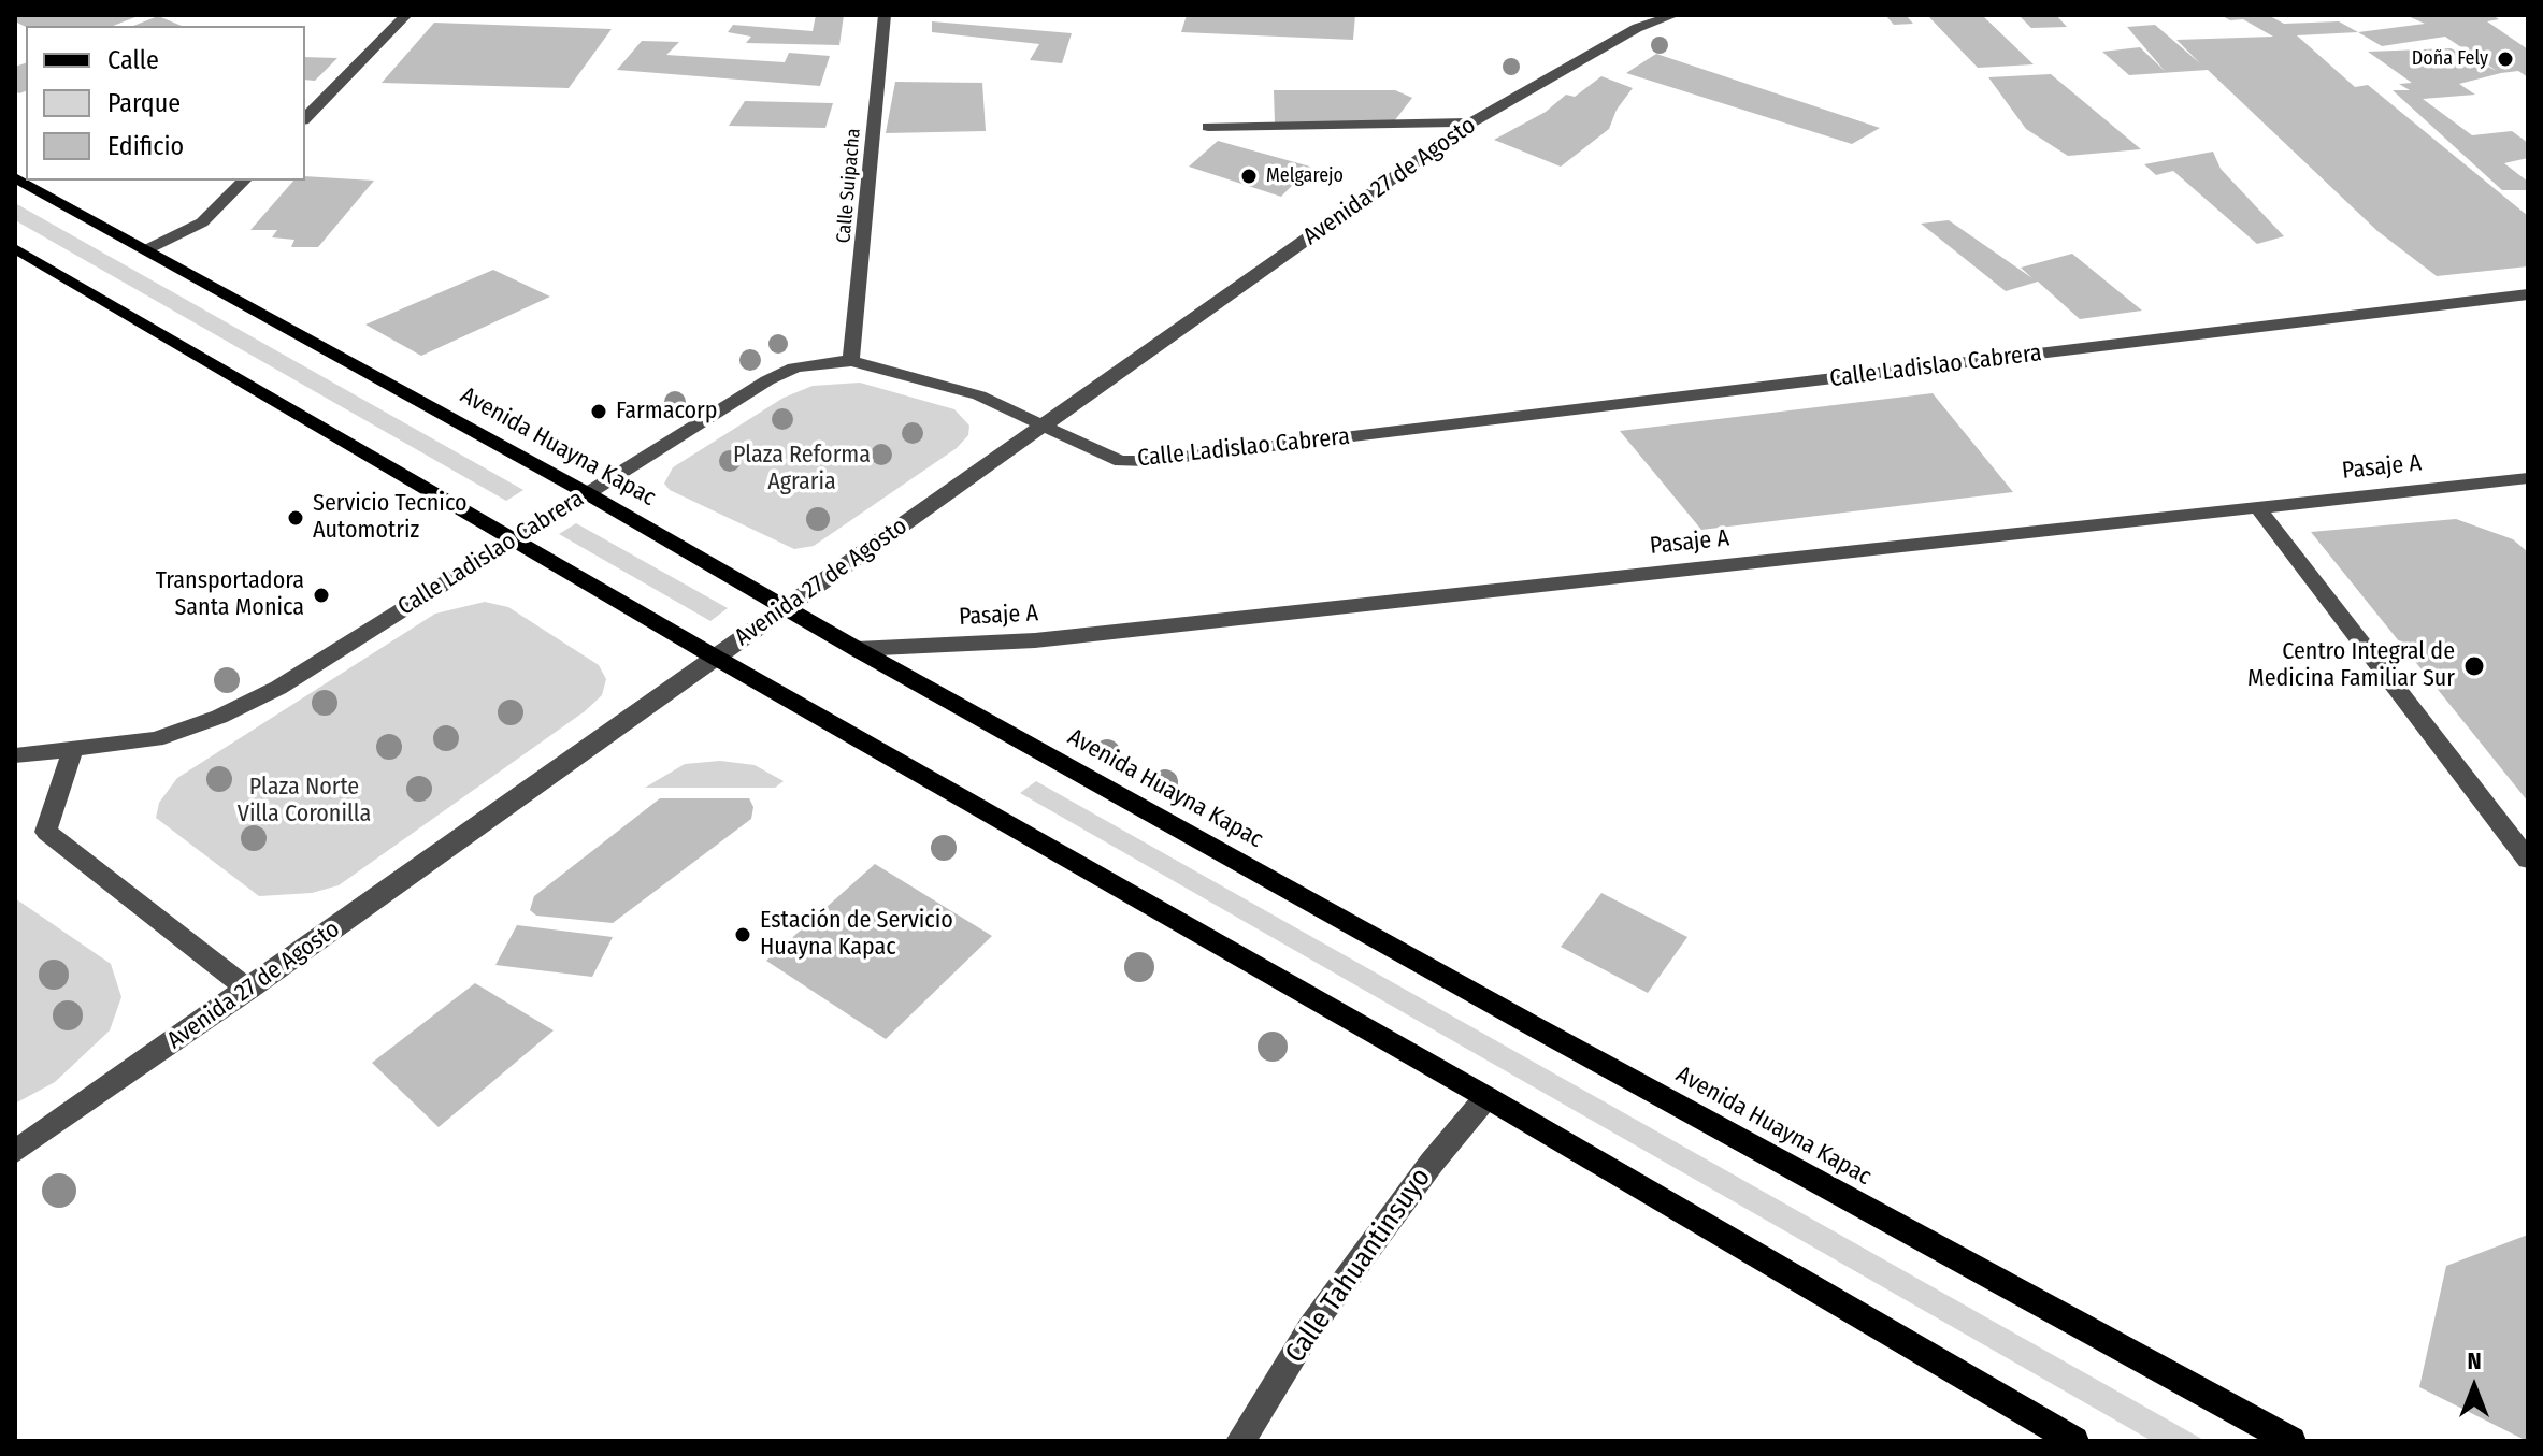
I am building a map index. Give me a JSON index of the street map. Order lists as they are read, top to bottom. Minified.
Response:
{"streets":{"main road":["Avenida Huayna Kapac"],"street":["Avenida 27 de Agosto","Calle Suipacha","Calle Ladislao Cabrera","Pasaje A","Calle Tahuantinsuyo"]},"crossings":[["Avenida 27 de Agosto","Calle Ladislao Cabrera"],["Avenida 27 de Agosto","Avenida Huayna Kapac"],["Calle Suipacha","Calle Ladislao Cabrera"],["Calle Ladislao Cabrera","Avenida Huayna Kapac"],["Avenida Huayna Kapac","Pasaje A"]],"parks":["Plaza Reforma Agraria","Plaza Norte Villa Coronilla"],"places":["Doña Fely","Melgarejo","Farmacorp","Servicio Tecnico Automotriz","Transportadora Santa Monica","Centro Integral de Medicina Familiar Sur","Estación de Servicio Huayna Kapac"],"legend":["Calle","Parque","Edificio"],"north":"top"}
